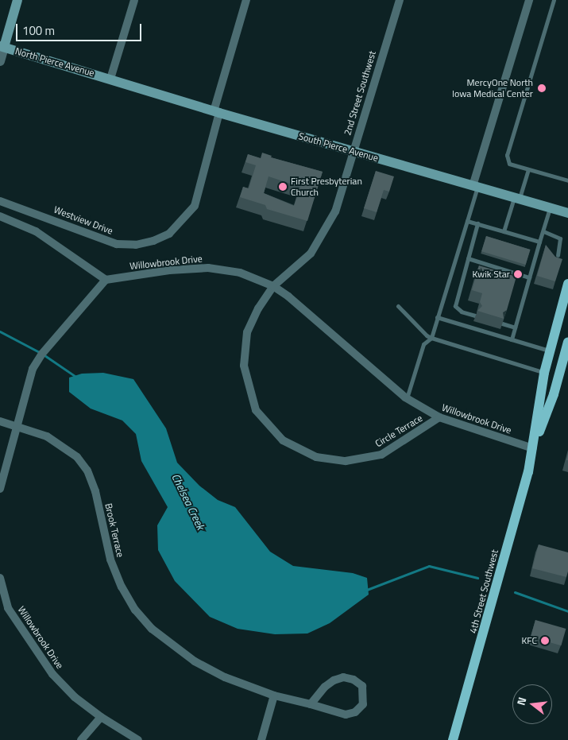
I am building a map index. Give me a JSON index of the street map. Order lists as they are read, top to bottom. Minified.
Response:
{"streets":{"main road":["North Pierce Avenue","South Pierce Avenue","4th Street Southwest"],"street":["2nd Street Southwest","Westview Drive","Willowbrook Drive","Circle Terrace","Brook Terrace"]},"crossings":[["North Pierce Avenue","South Pierce Avenue"],["2nd Street Southwest","South Pierce Avenue"],["2nd Street Southwest","Willowbrook Drive"],["2nd Street Southwest","Circle Terrace"],["South Pierce Avenue","Westview Drive"],["Willowbrook Drive","Circle Terrace"],["Willowbrook Drive","4th Street Southwest"]],"water":["Chelsea Creek"],"places":["MercyOne North Iowa Medical Center","First Presbyterian Church","Kwik Star","KFC"],"scale_bar":"100 m","north":"left"}
